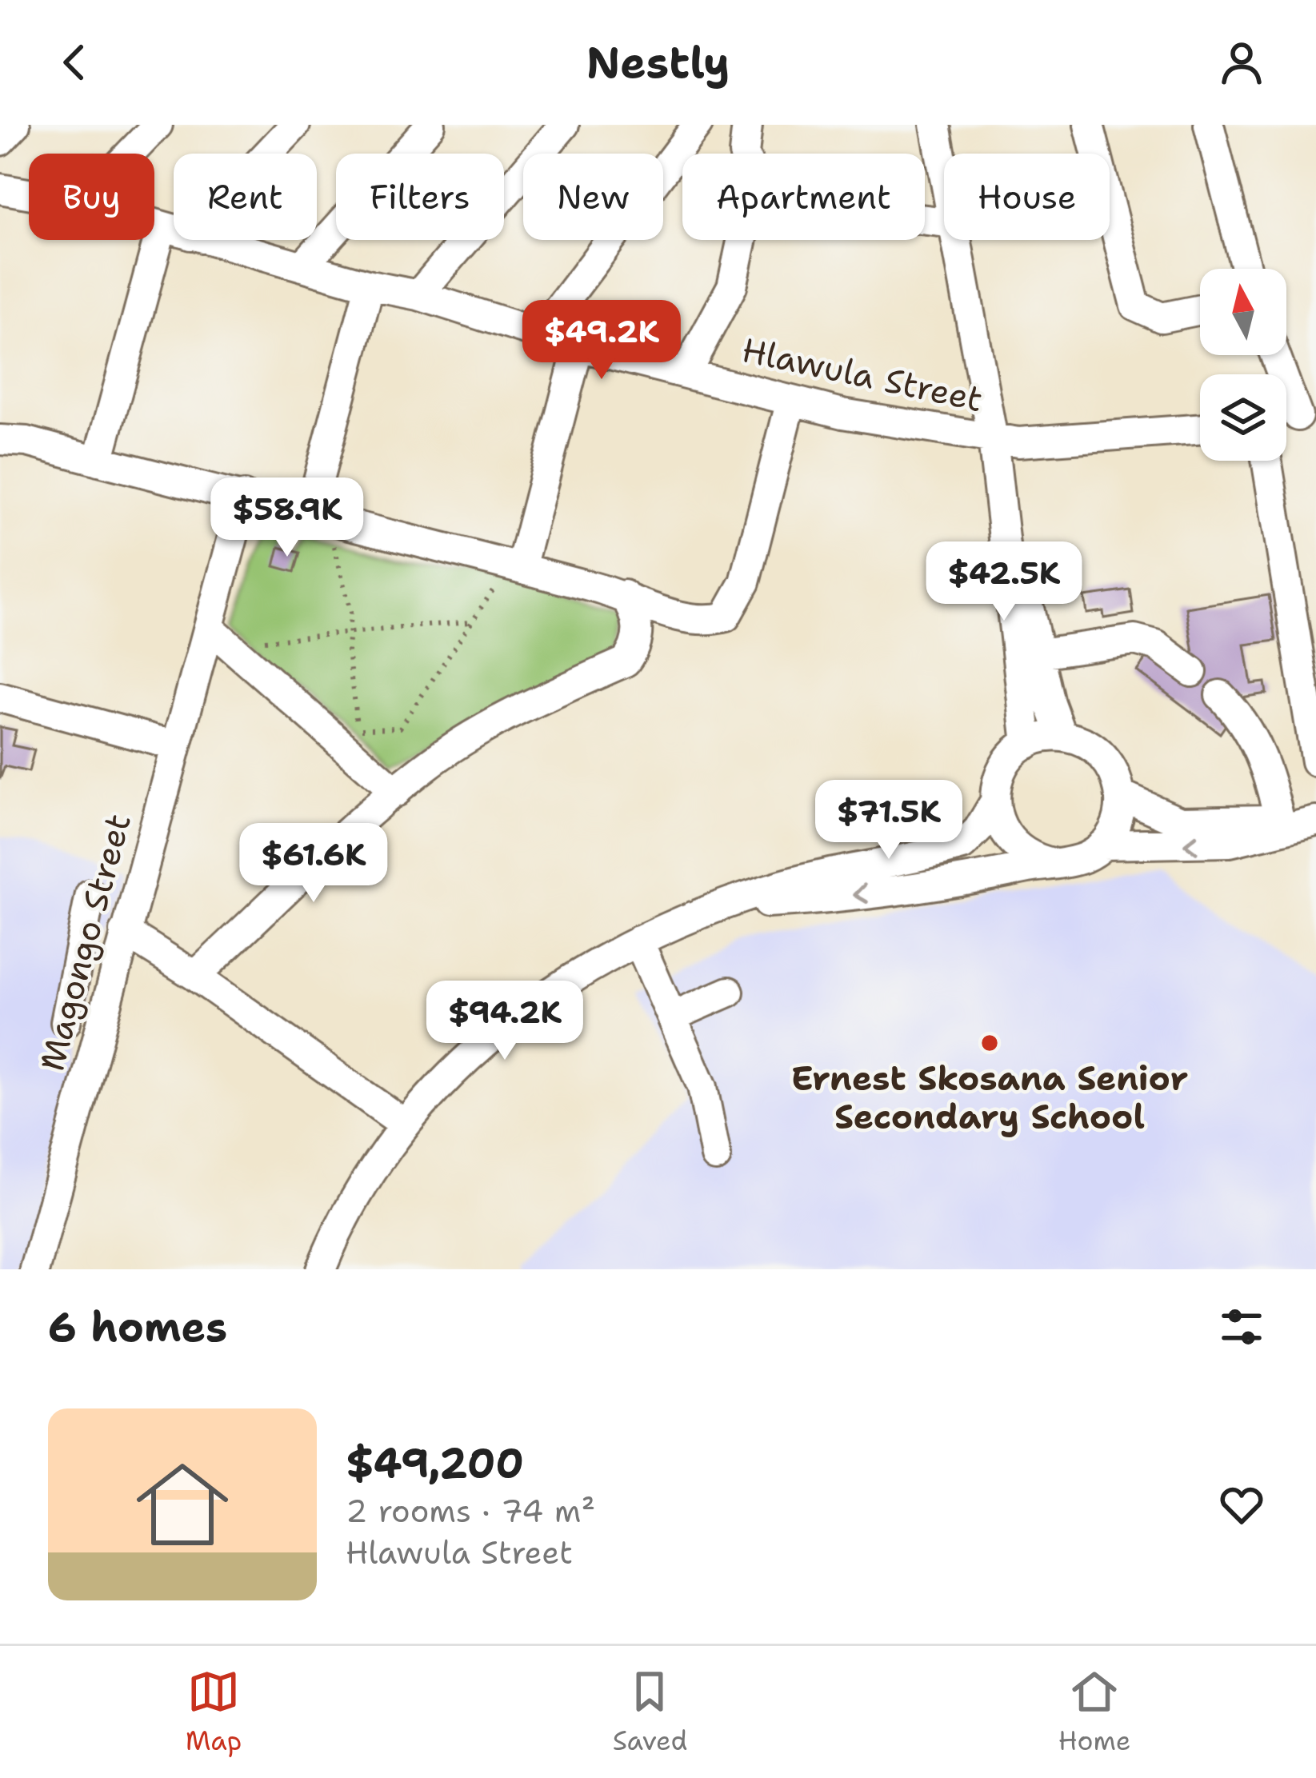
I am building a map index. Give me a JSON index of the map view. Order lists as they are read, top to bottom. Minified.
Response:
{"streets":{"street":["Hlawula Street","Magongo Street"]},"places":["Ernest Skosana Senior Secondary School"],"north":"top","page":{"header":"Nestly","chip":["Buy","Rent","Filters","New","Apartment","House"],"price":["$49.2K","$58.9K","$42.5K","$71.5K","$61.6K","$94.2K"],"heading":"6 homes","list":[{"name":"$49,200","note":"2 rooms · 74 m² · Hlawula Street"}],"tabs":["Map","Saved","Home"]}}
